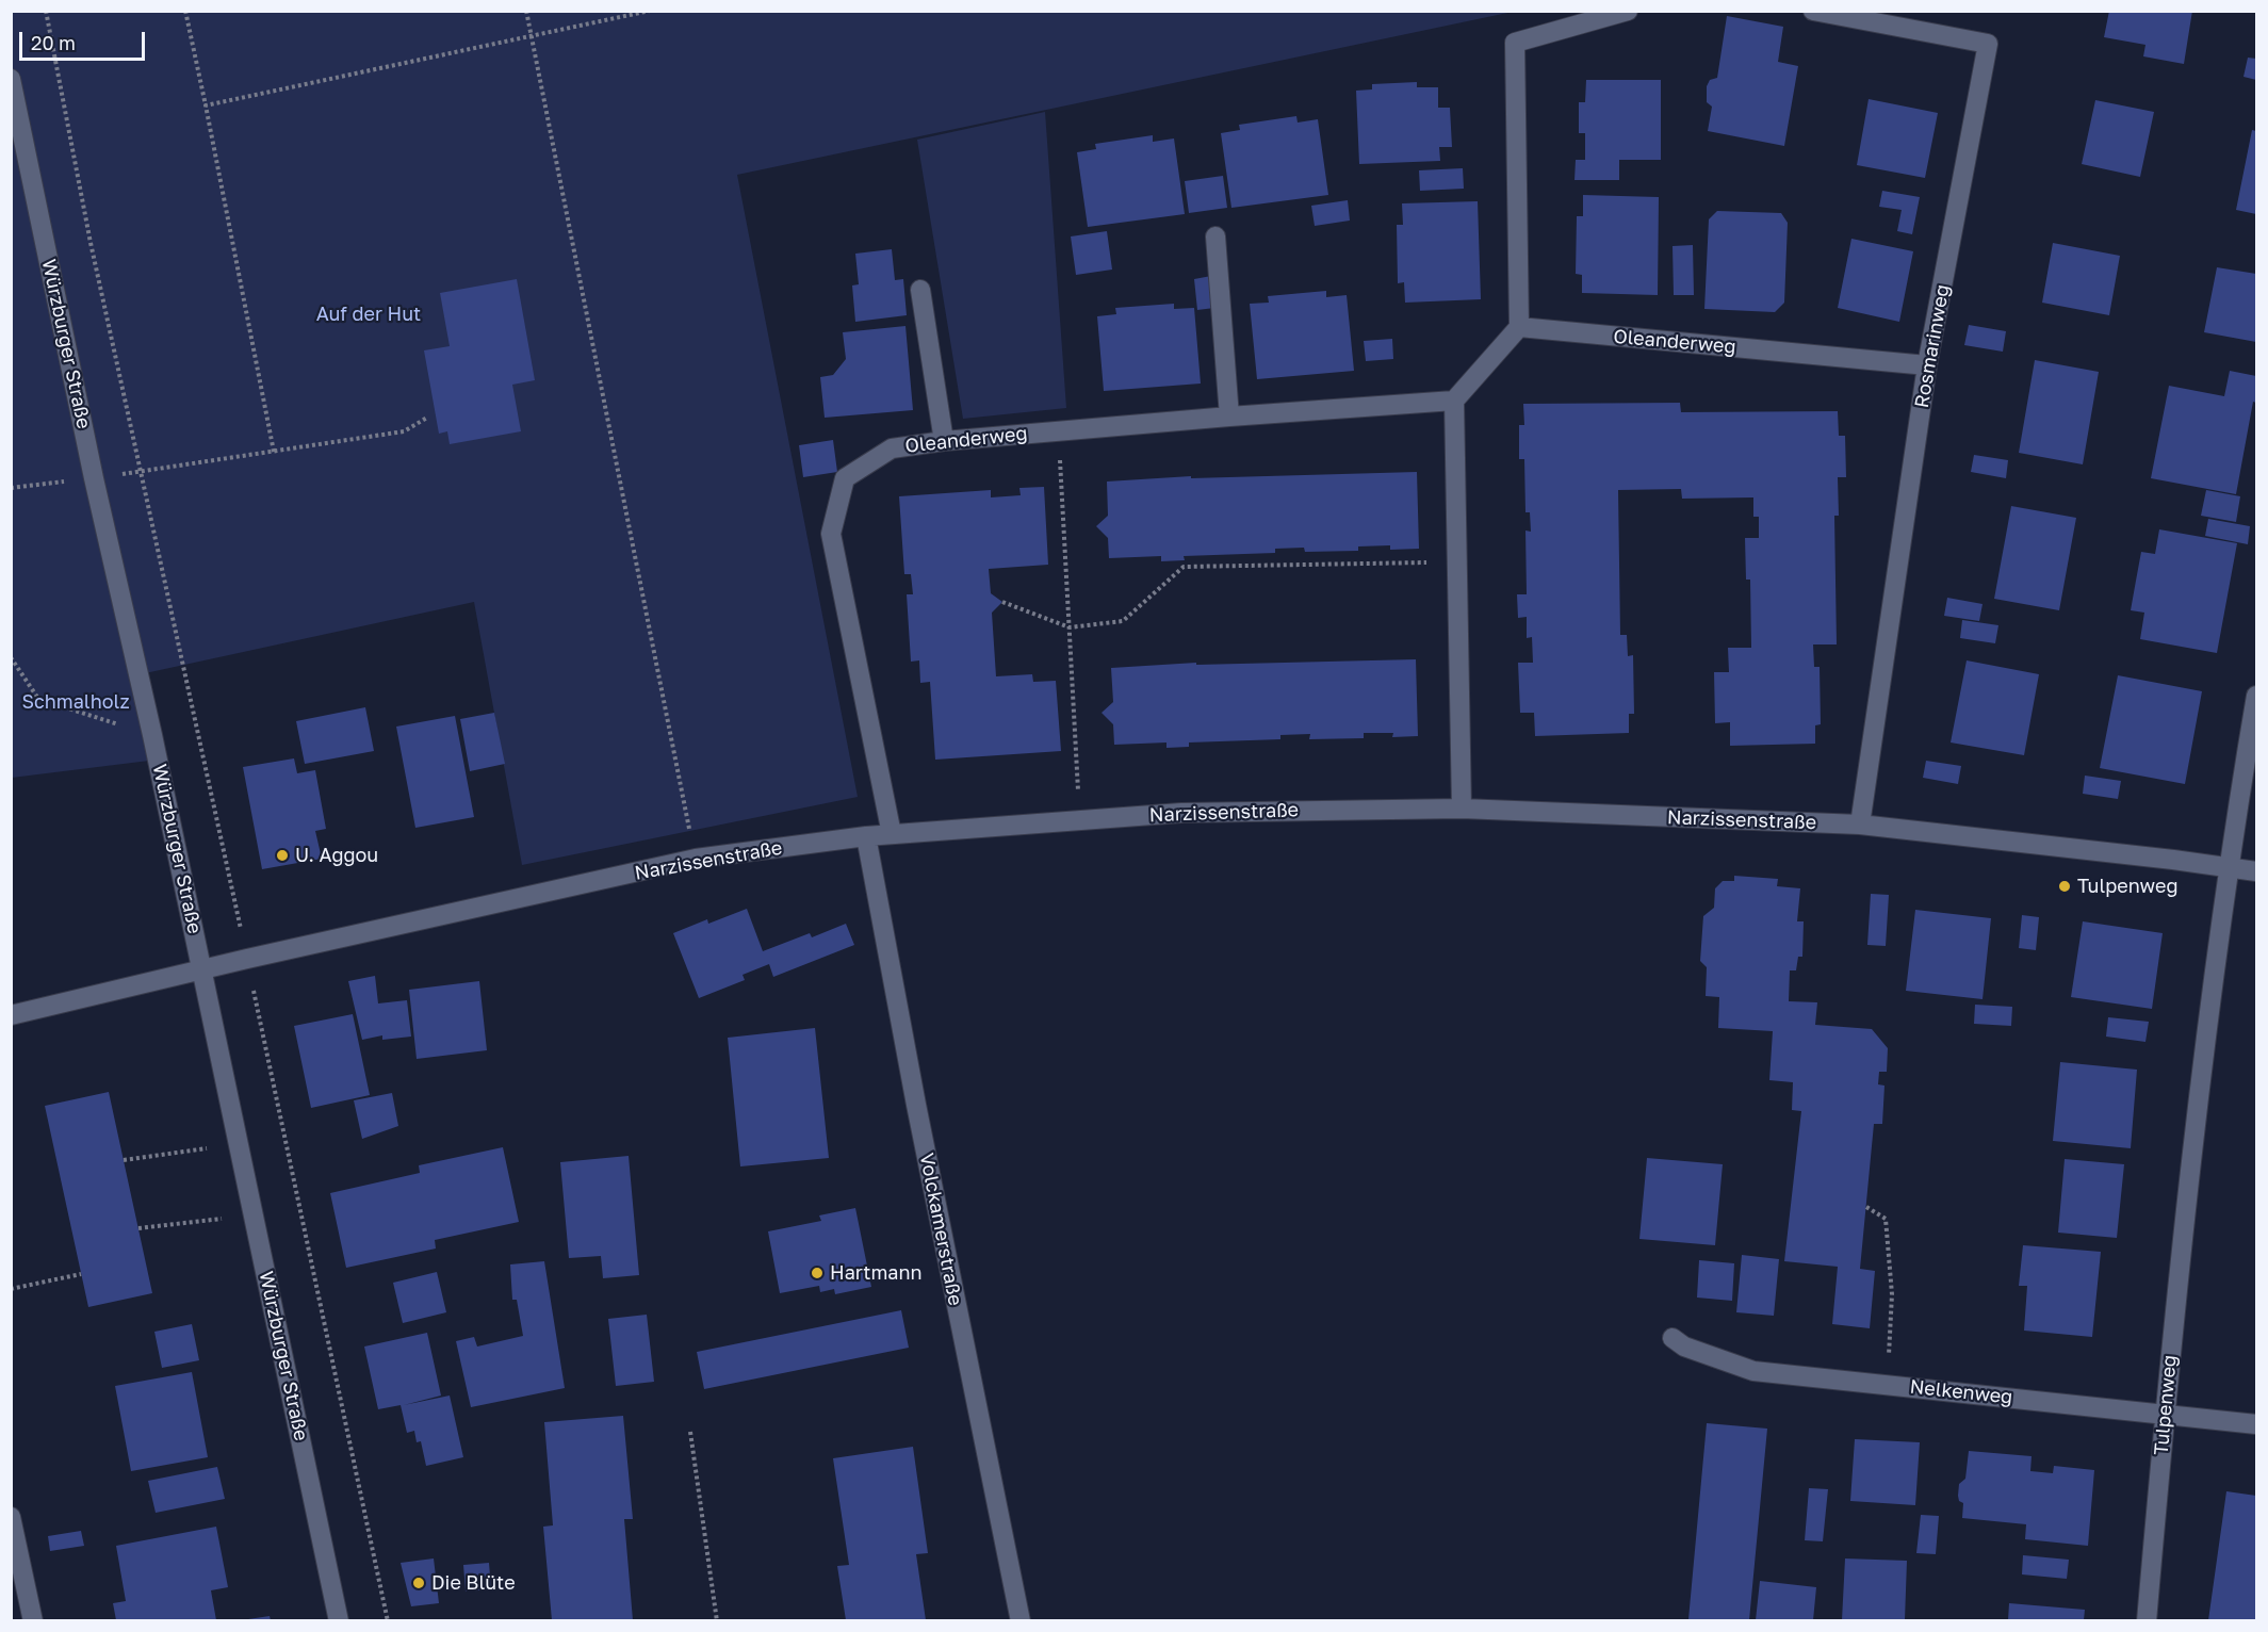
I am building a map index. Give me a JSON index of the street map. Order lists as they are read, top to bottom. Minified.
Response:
{"streets":{"street":["Oleanderweg","Würzburger Straße","Rosmarinweg","Narzissenstraße","Volckamerstraße","Nelkenweg","Tulpenweg"]},"crossings":[["Oleanderweg","Rosmarinweg"],["Oleanderweg","Narzissenstraße"],["Würzburger Straße","Narzissenstraße"],["Rosmarinweg","Narzissenstraße"],["Narzissenstraße","Volckamerstraße"],["Narzissenstraße","Tulpenweg"],["Nelkenweg","Tulpenweg"]],"parks":["Auf der Hut","Schmalholz"],"places":["U. Aggou","Tulpenweg","Hartmann","Die Blüte"],"scale_bar":"20 m"}
